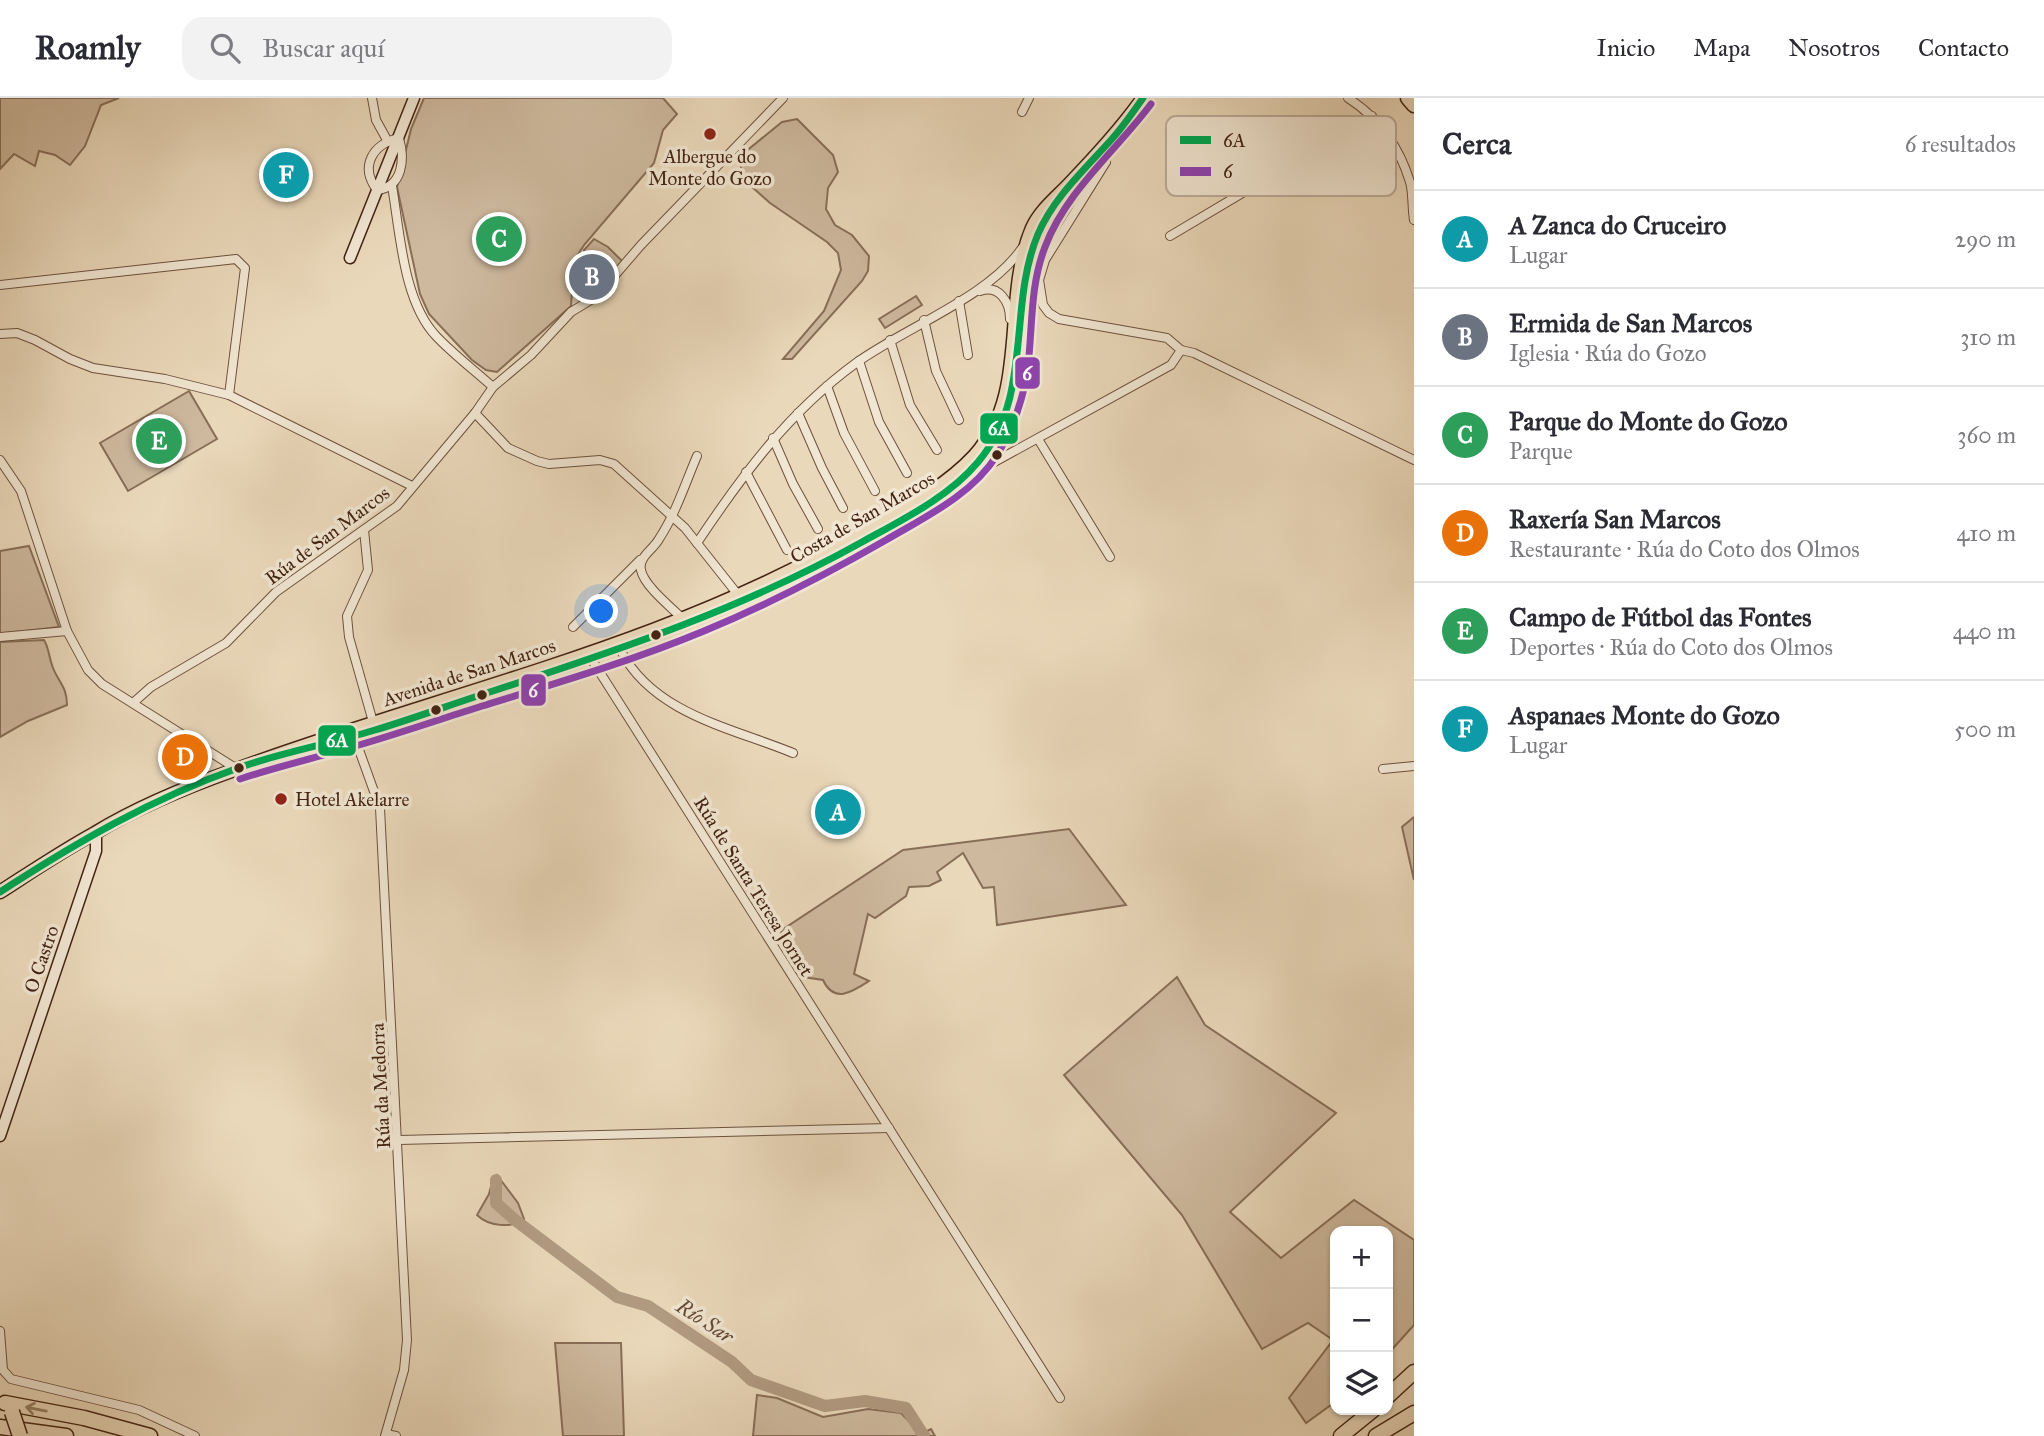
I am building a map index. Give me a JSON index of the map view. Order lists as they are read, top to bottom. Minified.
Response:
{"streets":{"main road":["Costa de San Marcos","Avenida de San Marcos"],"street":["Rúa de San Marcos","Rúa de Santa Teresa Jornet","O Castro","Rúa da Medorra"]},"crossings":[["Costa de San Marcos","Avenida de San Marcos"],["Avenida de San Marcos","Rúa de Santa Teresa Jornet"],["Avenida de San Marcos","O Castro"],["Avenida de San Marcos","Rúa da Medorra"]],"water":["Río Sar"],"places":["Albergue do Monte do Gozo","Hotel Akelarre"],"lines":["transit line 6A","transit line 6"],"legend":["6A","6"],"page":{"header":"Roamly","search":"Buscar aquí","nav":["Inicio","Mapa","Nosotros","Contacto"],"heading":["Cerca","6 resultados"],"pins":["F","C","B","E","D","A"],"list":[{"mark":"A","name":"A Zanca do Cruceiro","note":"Lugar","value":"290 m"},{"mark":"B","name":"Ermida de San Marcos","note":"Iglesia · Rúa do Gozo","value":"310 m"},{"mark":"C","name":"Parque do Monte do Gozo","note":"Parque","value":"360 m"},{"mark":"D","name":"Raxería San Marcos","note":"Restaurante · Rúa do Coto dos Olmos","value":"410 m"},{"mark":"E","name":"Campo de Fútbol das Fontes","note":"Deportes · Rúa do Coto dos Olmos","value":"440 m"},{"mark":"F","name":"Aspanaes Monte do Gozo","note":"Lugar","value":"500 m"}],"map_buttons":["+","−"]}}
